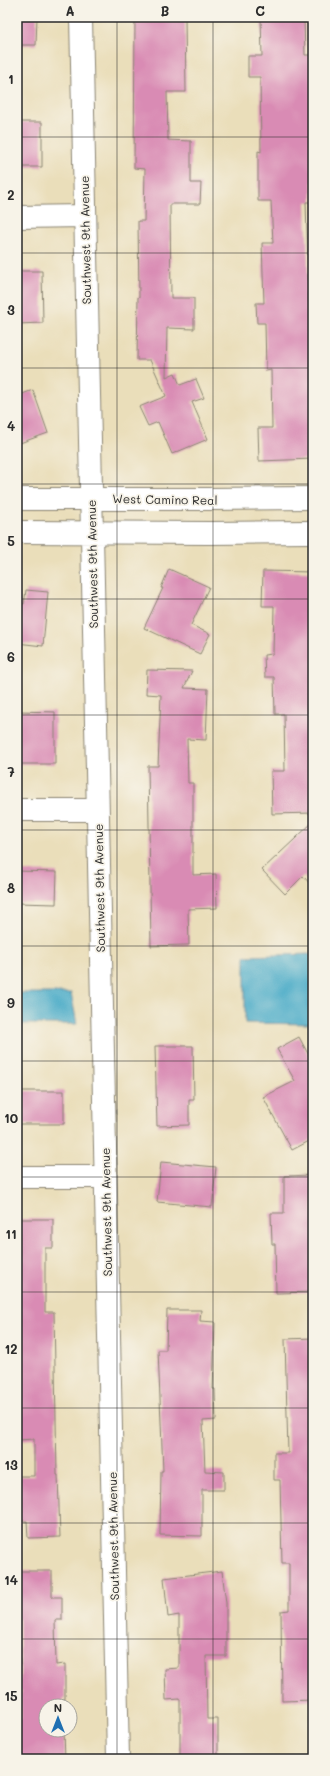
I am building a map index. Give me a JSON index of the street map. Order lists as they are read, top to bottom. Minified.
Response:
{"streets":{"street":["Southwest 9th Avenue","West Camino Real"]},"crossings":[["Southwest 9th Avenue","West Camino Real"]],"north":"top","grid":{"columns":["A","B","C"],"rows":["1","2","3","4","5","6","7","8","9","10","11","12","13","14","15"]}}
